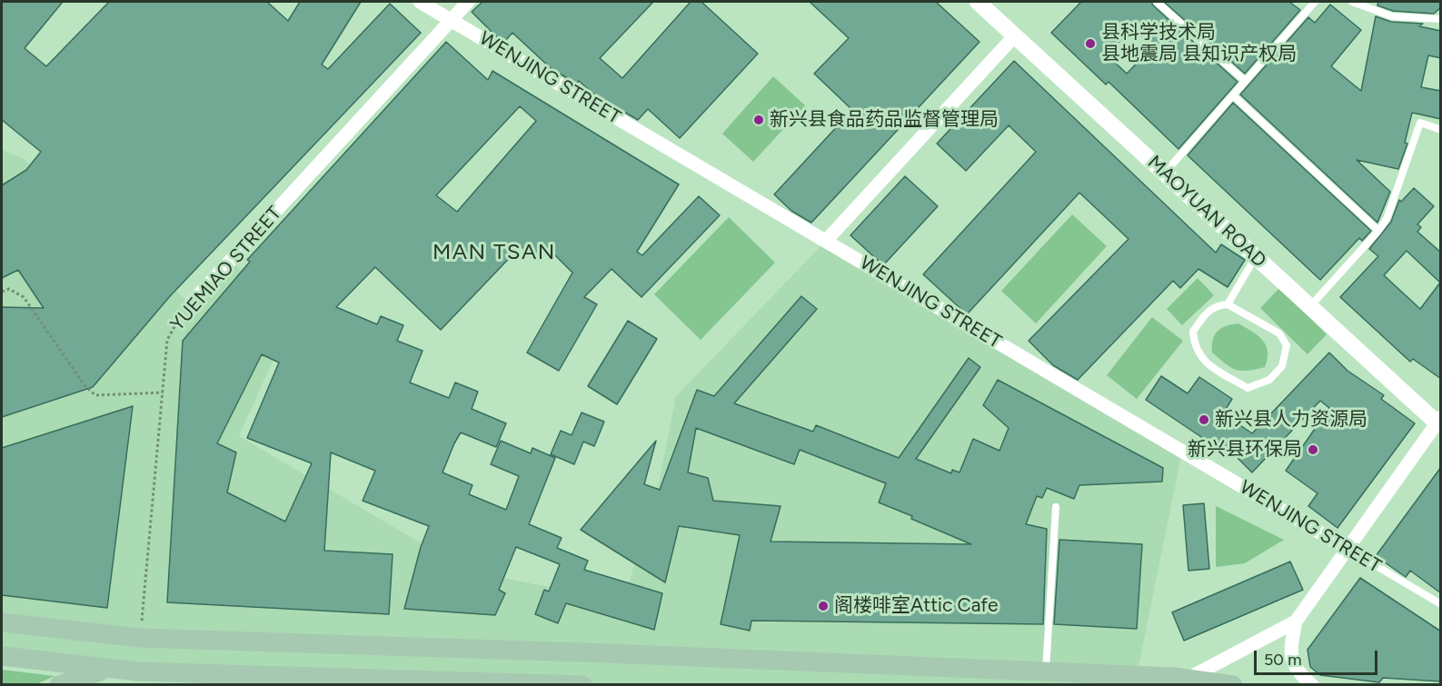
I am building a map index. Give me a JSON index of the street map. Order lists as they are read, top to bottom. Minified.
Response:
{"streets":{"street":["WENJING STREET","MAOYUAN ROAD","YUEMIAO STREET"]},"crossings":[["WENJING STREET","YUEMIAO STREET"]],"districts":["MAN TSAN"],"places":["县科学技术局 县地震局 县知识产权局","新兴县食品药品监督管理局","新兴县人力资源局","新兴县环保局","阁楼啡室Attic Cafe"],"scale_bar":"50 m"}
